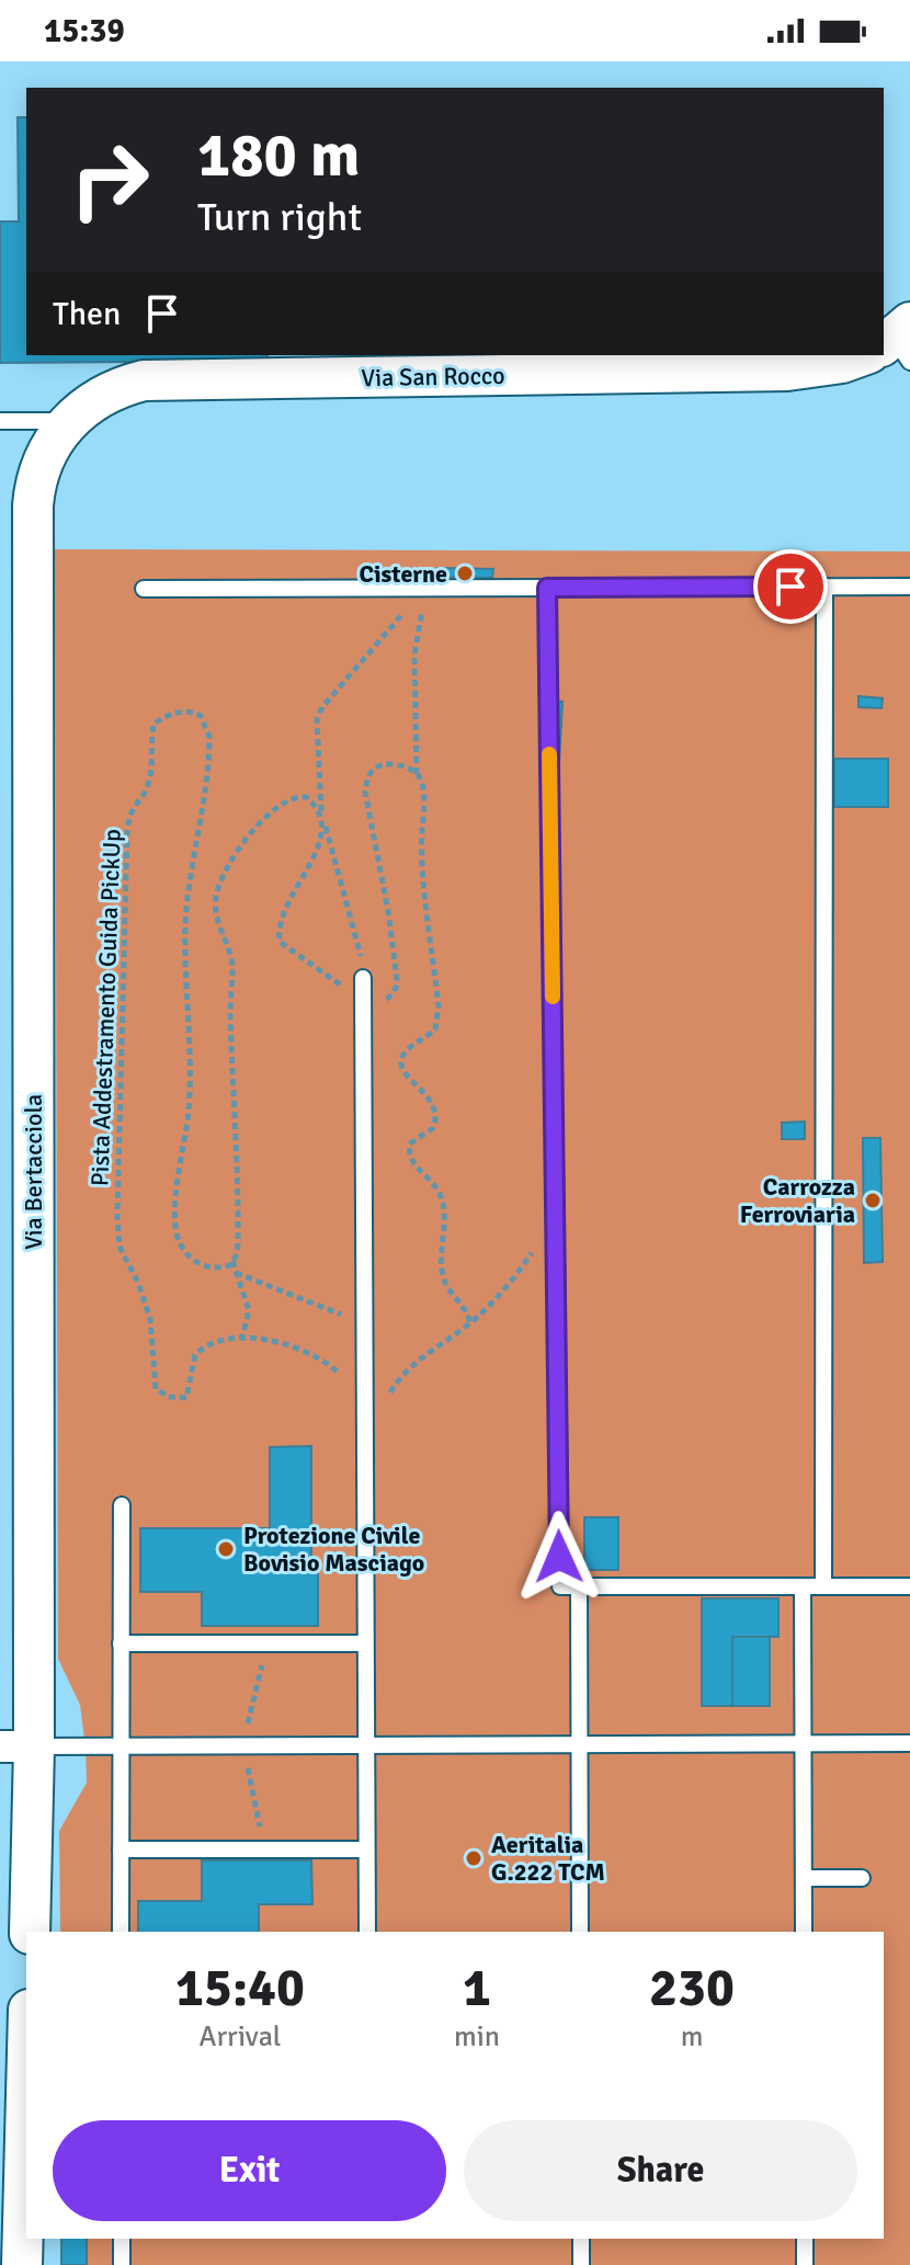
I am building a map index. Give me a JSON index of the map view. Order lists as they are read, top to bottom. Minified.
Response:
{"streets":{"street":["Via San Rocco","Via Bertacciola"],"path":["Pista Addestramento Guida PickUp"]},"crossings":[["Via San Rocco","Via Bertacciola"]],"places":["Cisterne","Carrozza Ferroviaria","Protezione Civile Bovisio Masciago","Aeritalia G.222 TCM"],"page":{"status":"15:39","turn":["180 m","Turn right"],"then":"Then","eta":["15:40","Arrival","1","min","230","m"],"buttons":["Exit","Share"]}}
